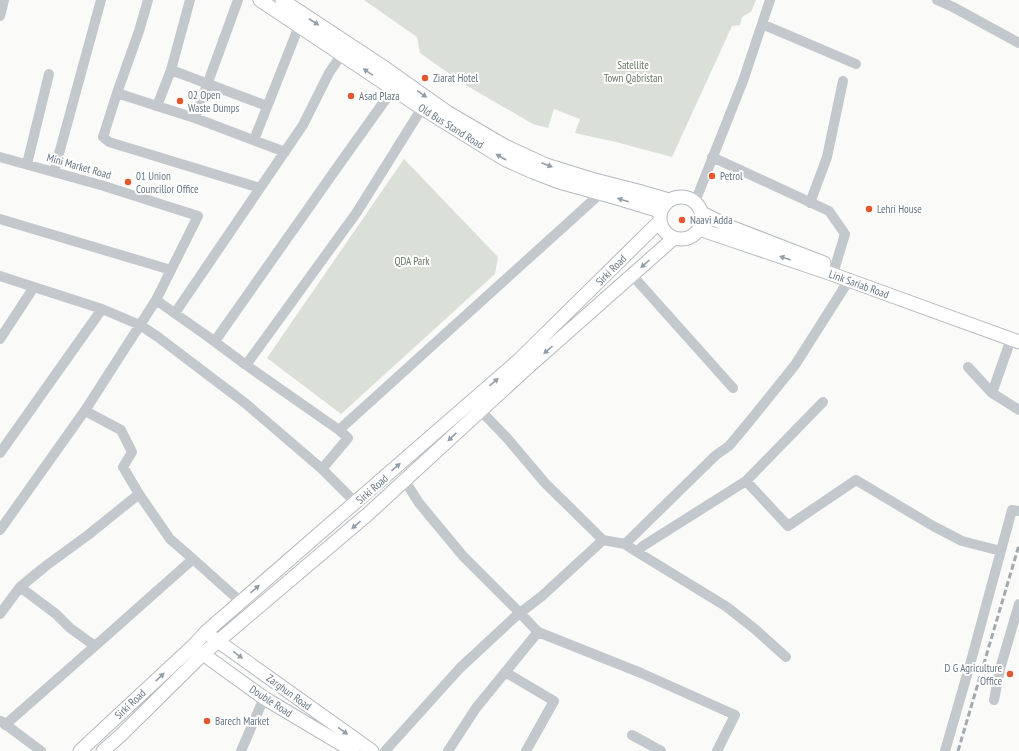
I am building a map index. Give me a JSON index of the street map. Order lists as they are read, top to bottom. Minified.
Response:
{"streets":{"main road":["Old Bus Stand Road","Sirki Road","Link Sariab Road","Zarghun Road","Double Road"],"street":["Mini Market Road"]},"crossings":[["Old Bus Stand Road","Sirki Road"],["Old Bus Stand Road","Link Sariab Road"],["Sirki Road","Link Sariab Road"],["Sirki Road","Zarghun Road"],["Sirki Road","Double Road"]],"one_way":["Zarghun Road"],"parks":["Satellite Town Qabristan","QDA Park"],"places":["Ziarat Hotel","Asad Plaza","02 Open Waste Dumps","Petrol","01 Union Councillor Office","Lehri House","Naavi Adda","D G Agriculture Office","Barech Market"]}
